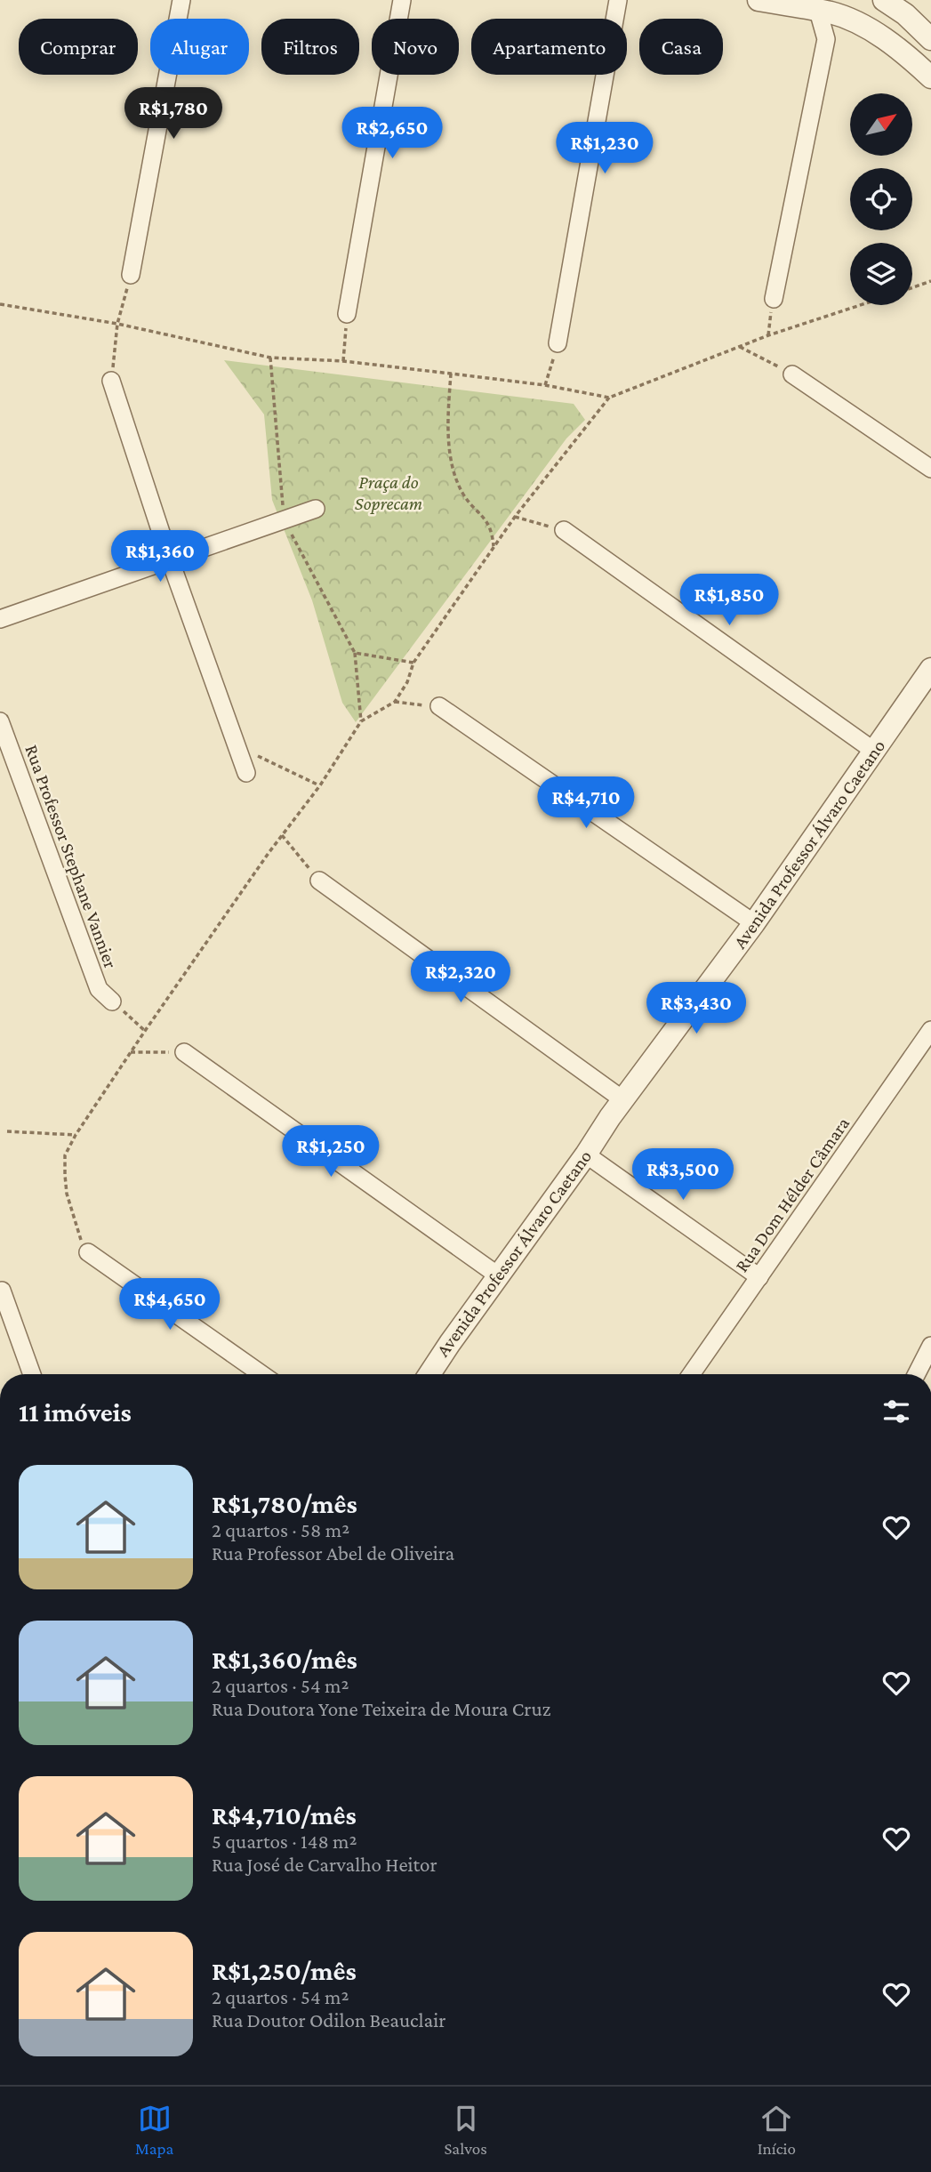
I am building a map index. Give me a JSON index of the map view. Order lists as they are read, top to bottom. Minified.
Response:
{"streets":{"street":["Avenida Professor Álvaro Caetano","Rua Professor Stephane Vannier","Rua Dom Hélder Câmara"]},"parks":["Praça do Soprecam"],"north":"top right","page":{"chip":["Comprar","Alugar","Filtros","Novo","Apartamento","Casa"],"price":["R$1,780","R$2,650","R$1,230","R$1,360","R$1,850","R$4,710","R$2,320","R$3,430","R$1,250","R$3,500","R$4,650"],"heading":"11 imóveis","list":[{"name":"R$1,780/mês","note":"2 quartos · 58 m² · Rua Professor Abel de Oliveira"},{"name":"R$1,360/mês","note":"2 quartos · 54 m² · Rua Doutora Yone Teixeira de Moura Cruz"},{"name":"R$4,710/mês","note":"5 quartos · 148 m² · Rua José de Carvalho Heitor"},{"name":"R$1,250/mês","note":"2 quartos · 54 m² · Rua Doutor Odilon Beauclair"}],"tabs":["Mapa","Salvos","Início"]}}
